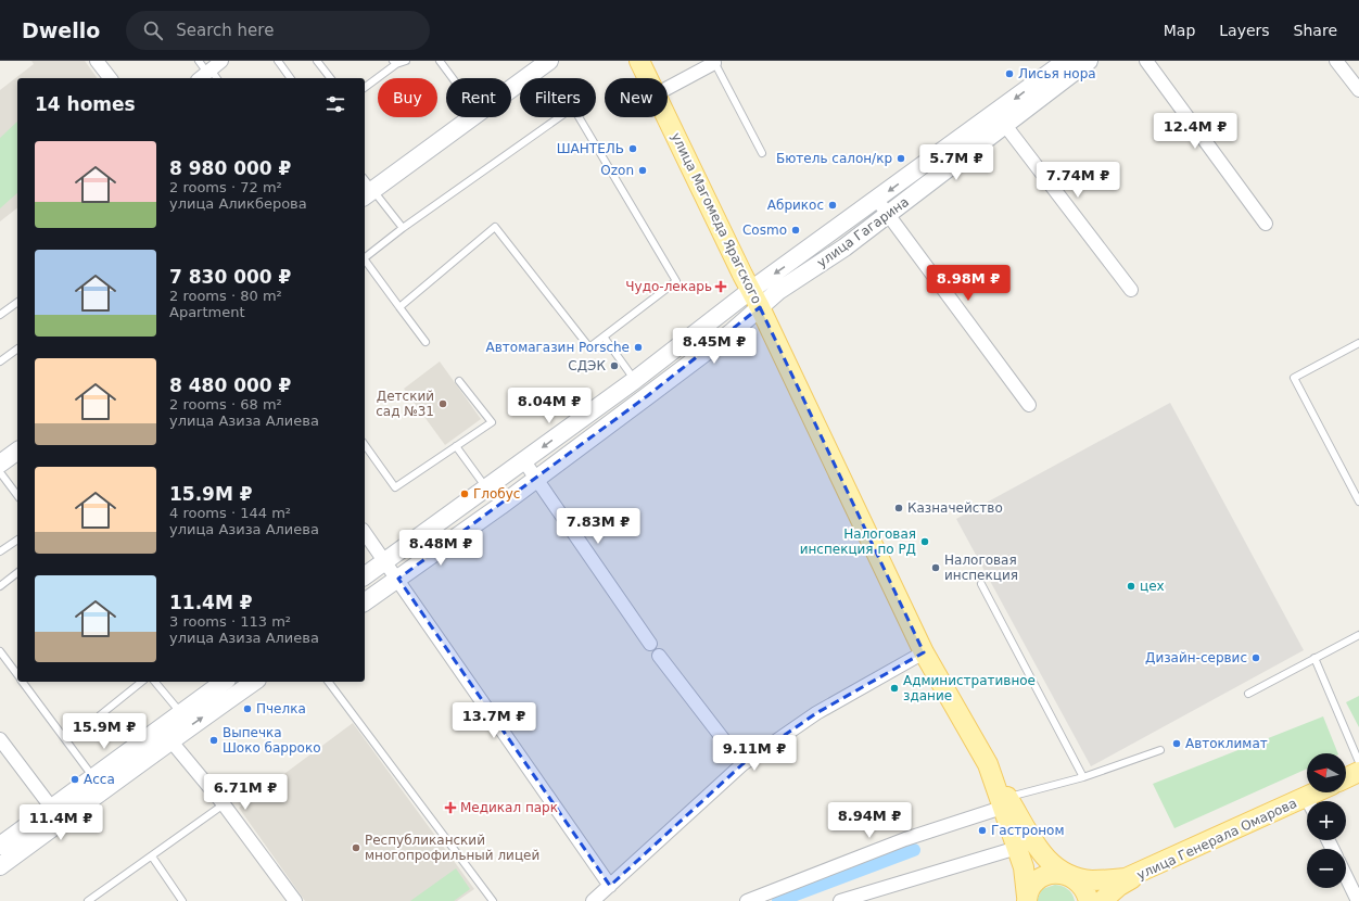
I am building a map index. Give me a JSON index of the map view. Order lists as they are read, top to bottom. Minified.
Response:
{"streets":{"main road":["улица Магомеда Ярагского","улица Гагарина","улица Генерала Омарова"]},"crossings":[["улица Магомеда Ярагского","улица Гагарина"]],"places":{"other":["Лисья нора","ШАНТЕЛЬ","Бютель салон/кр","Ozon","Абрикос","Cosmo","Автомагазин Porsche","СДЭК","Детский сад №31","Глобус","Казначейство","Налоговая инспекция по РД","Налоговая инспекция","цех","Дизайн-сервис","Административное здание","Пчелка","Выпечка Шоко барроко","Автоклимат","Асса","Гастроном","Республиканский многопрофильный лицей"],"health":["Чудо-лекарь","Медикал парк"]},"north":"left","page":{"header":"Dwello","search":"Search here","nav":["Map","Layers","Share"],"chip":["Buy","Rent","Filters","New"],"heading":"14 homes","price":["12.4M ₽","5.7M ₽","7.74M ₽","8.98M ₽","8.45M ₽","8.04M ₽","7.83M ₽","8.48M ₽","13.7M ₽","15.9M ₽","9.11M ₽","6.71M ₽","8.94M ₽","11.4M ₽"],"list":[{"name":"8 980 000 ₽","note":"2 rooms · 72 m² · улица Аликберова"},{"name":"7 830 000 ₽","note":"2 rooms · 80 m² · Apartment"},{"name":"8 480 000 ₽","note":"2 rooms · 68 m² · улица Азиза Алиева"},{"name":"15.9M ₽","note":"4 rooms · 144 m² · улица Азиза Алиева"},{"name":"11.4M ₽","note":"3 rooms · 113 m² · улица Азиза Алиева"}],"map_buttons":["+","−"]}}
